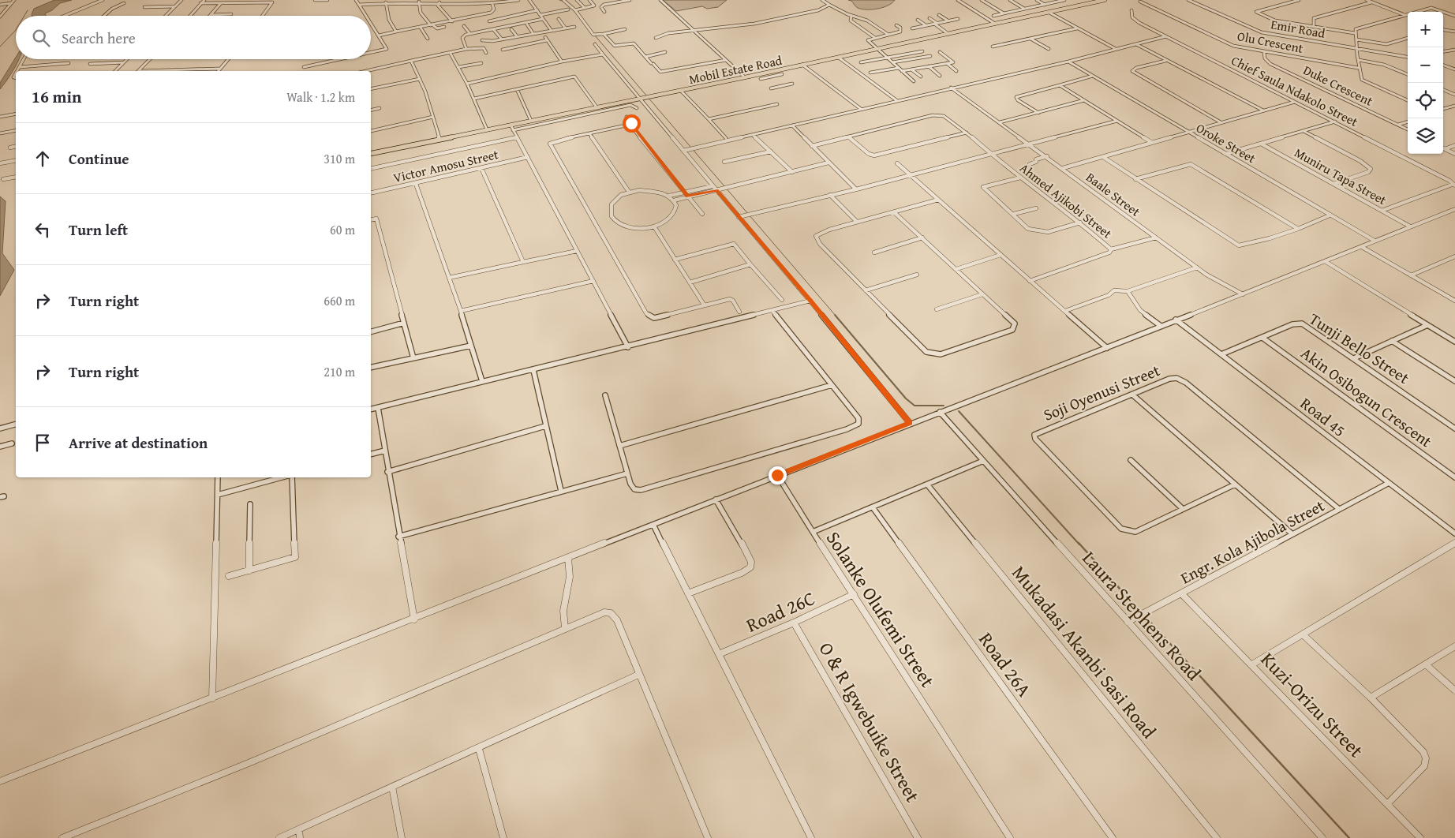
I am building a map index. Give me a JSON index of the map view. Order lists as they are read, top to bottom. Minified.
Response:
{"streets":{"main road":["Mobil Estate Road"],"street":["Emir Road","Olu Crescent","Duke Crescent","Chief Saula Ndakolo Street","Oroke Street","Victor Amosu Street","Muniru Tapa Street","Baale Street","Ahmed Ajikobi Street","Tunji Bello Street","Soji Oyenusi Street","Akin Osibogun Crescent","Road 45","Engr. Kola Ajibola Street","Solanke Olufemi Street","Road 26C","Laura Stephens Road","Mukadasi Akanbi Sasi Road","Road 26A","Kuzi-Orizu Street","O & R Igwebuike Street"]},"crossings":[["Olu Crescent","Duke Crescent"],["Tunji Bello Street","Akin Osibogun Crescent"],["Tunji Bello Street","Road 45"],["Soji Oyenusi Street","Engr. Kola Ajibola Street"],["Road 45","Engr. Kola Ajibola Street"],["Engr. Kola Ajibola Street","Laura Stephens Road"],["Engr. Kola Ajibola Street","Kuzi-Orizu Street"],["Solanke Olufemi Street","Road 26C"],["Solanke Olufemi Street","Laura Stephens Road"],["Solanke Olufemi Street","Mukadasi Akanbi Sasi Road"],["Solanke Olufemi Street","Road 26A"],["Road 26C","O & R Igwebuike Street"]],"page":{"map_buttons":["+","−"],"search":"Search here","heading":["16 min","Walk · 1.2 km"],"list":[["Continue","310 m"],["Turn left","60 m"],["Turn right","660 m"],["Turn right","210 m"],"Arrive at destination"]}}
